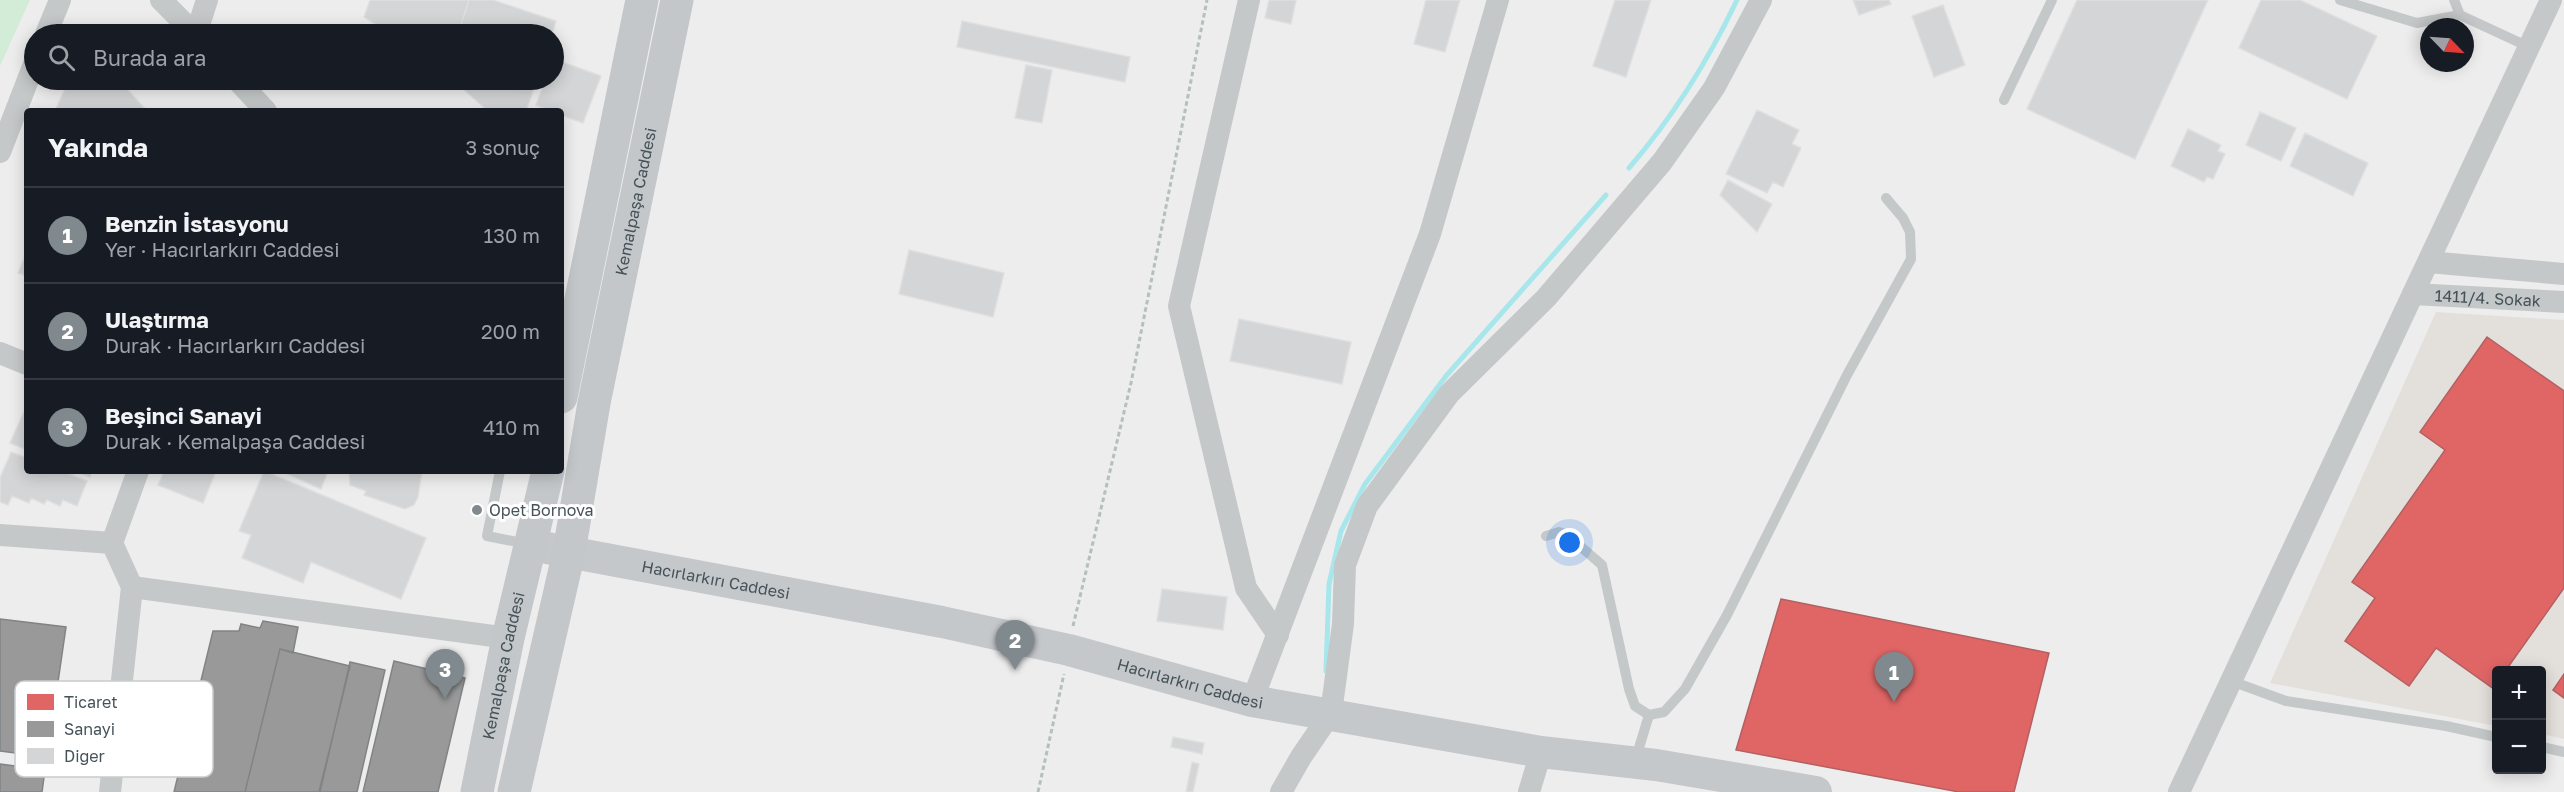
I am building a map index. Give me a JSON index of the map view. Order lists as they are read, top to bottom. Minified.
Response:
{"streets":{"main road":["Kemalpaşa Caddesi"],"street":["1411/4. Sokak","Hacırlarkırı Caddesi"]},"crossings":[["Kemalpaşa Caddesi","Hacırlarkırı Caddesi"]],"places":["Opet Bornova"],"legend":["Ticaret","Sanayi","Diğer"],"north":"bottom right","page":{"search":"Burada ara","heading":["Yakında","3 sonuç"],"list":[{"mark":"1","name":"Benzin İstasyonu","note":"Yer · Hacırlarkırı Caddesi","value":"130 m"},{"mark":"2","name":"Ulaştırma","note":"Durak · Hacırlarkırı Caddesi","value":"200 m"},{"mark":"3","name":"Beşinci Sanayi","note":"Durak · Kemalpaşa Caddesi","value":"410 m"}],"pins":["2","3","1"],"map_buttons":["+","−"]}}
